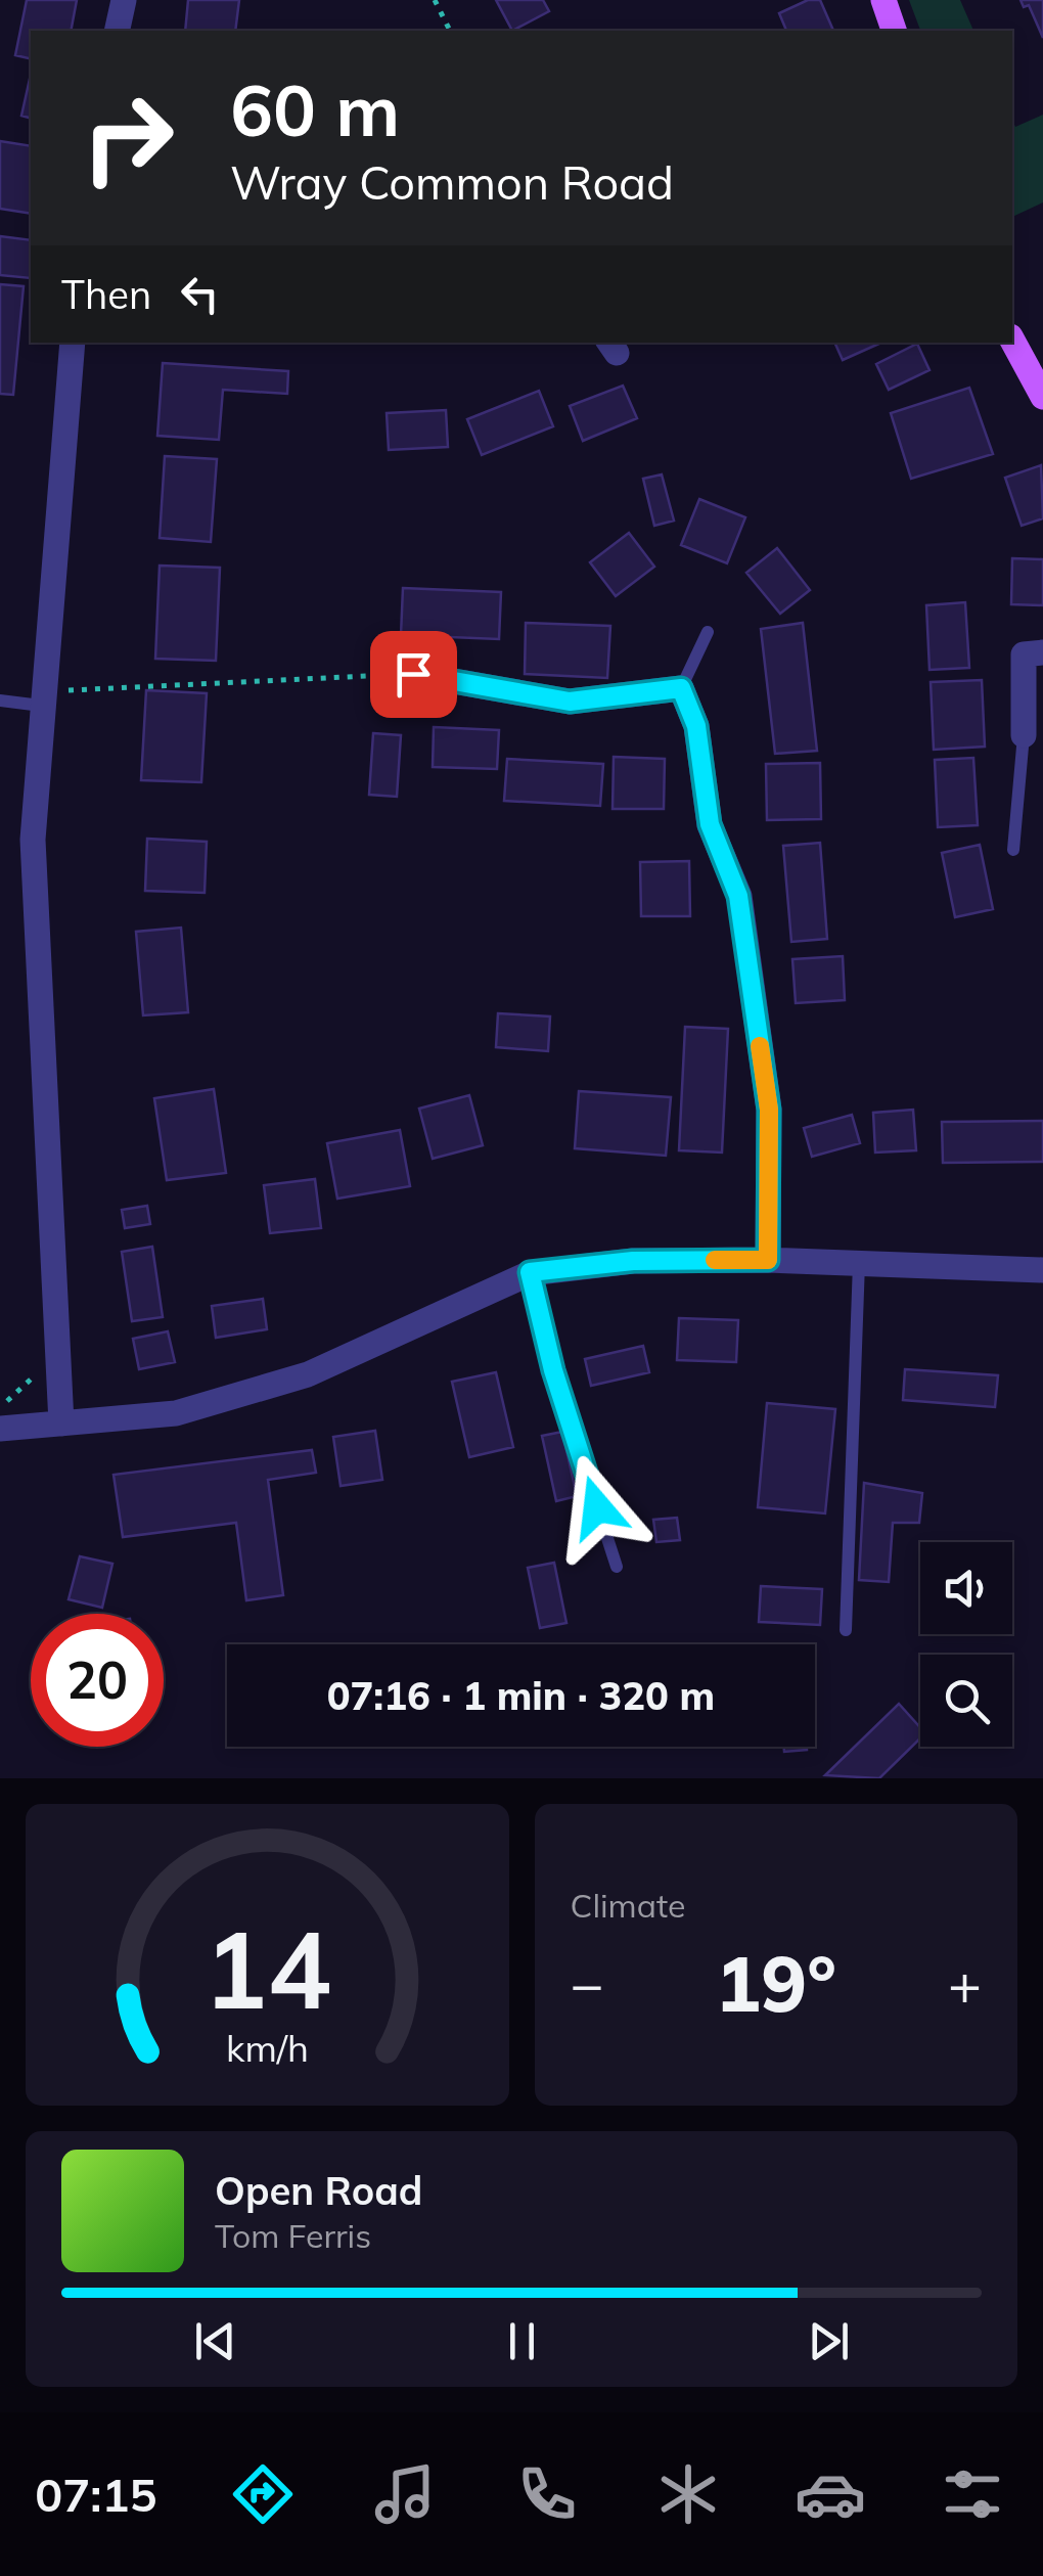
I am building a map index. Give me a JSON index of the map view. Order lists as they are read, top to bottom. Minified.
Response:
{"page":{"turn":["60 m","Wray Common Road"],"then":"Then","limit":"20","trip":"07:16 · 1 min · 320 m","tile":"Climate","heat":["−","19°","+"],"song":["Open Road","Tom Ferris"],"tabs":"07:15","gauge":["14","km/h"]}}
